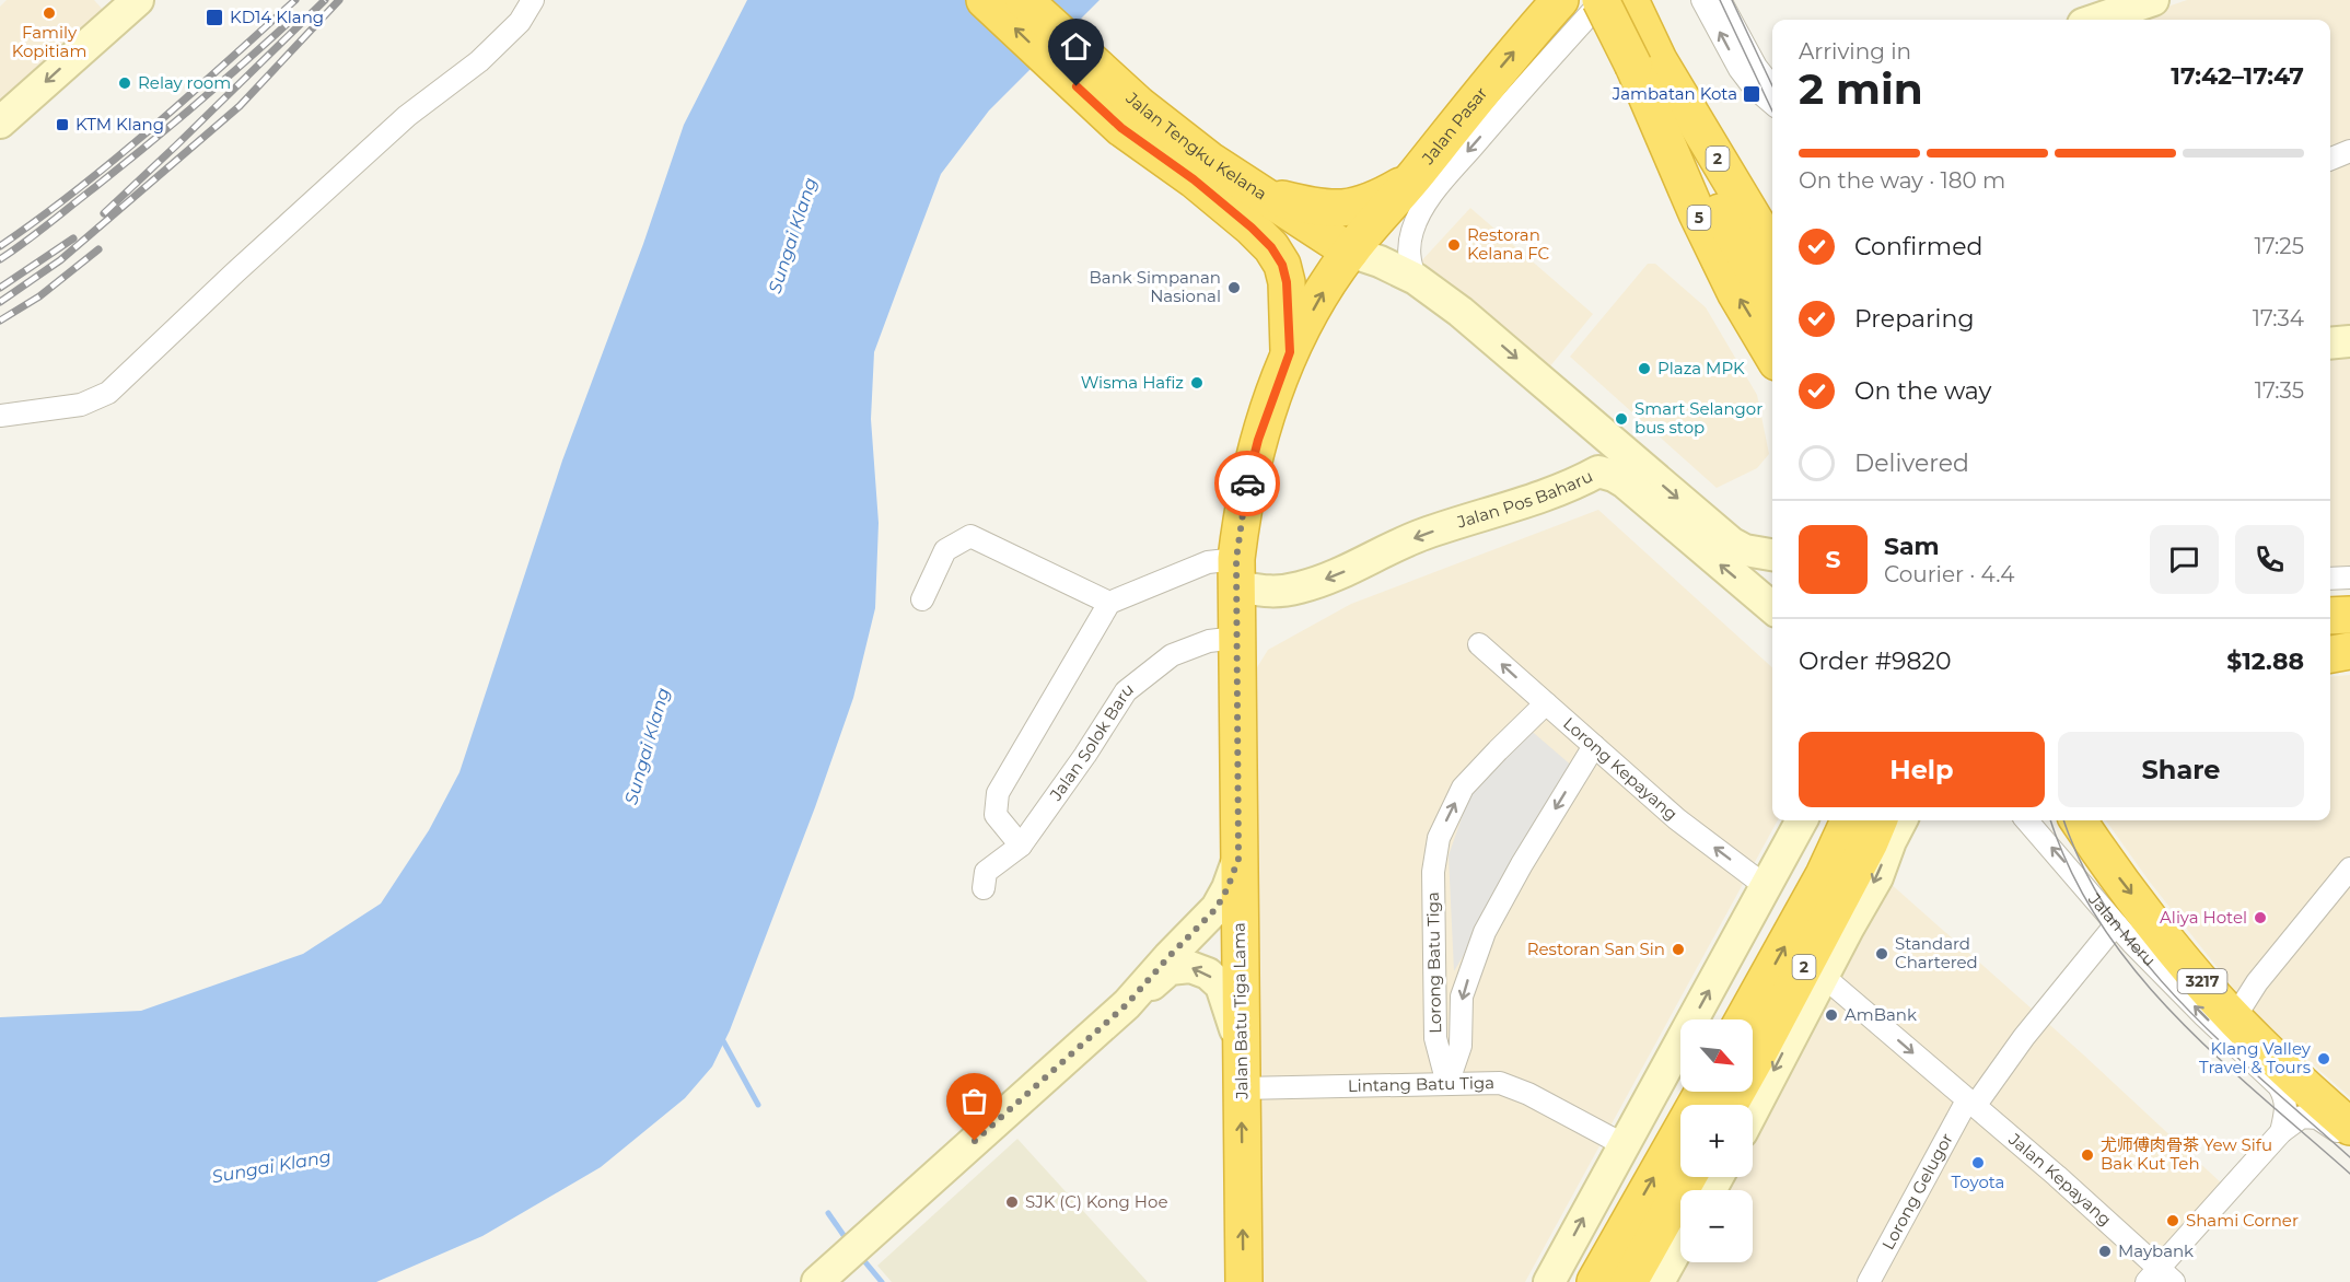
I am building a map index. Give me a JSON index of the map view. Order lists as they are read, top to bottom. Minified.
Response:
{"streets":{"highway":["Jalan Pasar","Jalan Tengku Kelana","2","5","Jalan Meru","3217","Jalan Batu Tiga Lama"],"main road":["Jalan Pos Baharu"],"street":["Jalan Solok Baru","Lorong Kepayang","Lorong Batu Tiga","Lintang Batu Tiga","Jalan Kepayang","Lorong Gelugor"]},"crossings":[["Jalan Pasar","Jalan Tengku Kelana"],["Jalan Pasar","Jalan Batu Tiga Lama"],["Jalan Tengku Kelana","Jalan Batu Tiga Lama"],["2","5"],["Jalan Pos Baharu","Jalan Batu Tiga Lama"],["Jalan Solok Baru","Jalan Batu Tiga Lama"],["Lorong Kepayang","Lorong Batu Tiga"],["Jalan Meru","Lorong Gelugor"],["Lorong Batu Tiga","Lintang Batu Tiga"],["Jalan Batu Tiga Lama","Lintang Batu Tiga"],["Jalan Kepayang","Lorong Gelugor"]],"one_way":["Jalan Pasar","Jalan Pos Baharu","Lorong Kepayang","Jalan Kepayang"],"water":["Sungai Klang"],"places":{"other":["Family Kopitiam","Relay room","Restoran Kelana FC","Bank Simpanan Nasional","Plaza MPK","Wisma Hafiz","Smart Selangor bus stop","Aliya Hotel","Restoran San Sin","Standard Chartered","AmBank","Klang Valley Travel & Tours","尤师傅肉骨茶 Yew Sifu Bak Kut Teh","Toyota","SJK (C) Kong Hoe","Shami Corner","Maybank"],"transit":["KD14 Klang","Jambatan Kota","KTM Klang"]},"north":"bottom right","page":{"heading":["2 min","Arriving in","17:42–17:47"],"panel":["Sam","Courier · 4.4","Order #9820","$12.88"],"bar":"On the way · 180 m","list":[["Confirmed","17:25"],["Preparing","17:34"],["On the way","17:35"],"Delivered"],"round":"S","buttons":["Help","Share"],"map_buttons":["+","−"]}}
